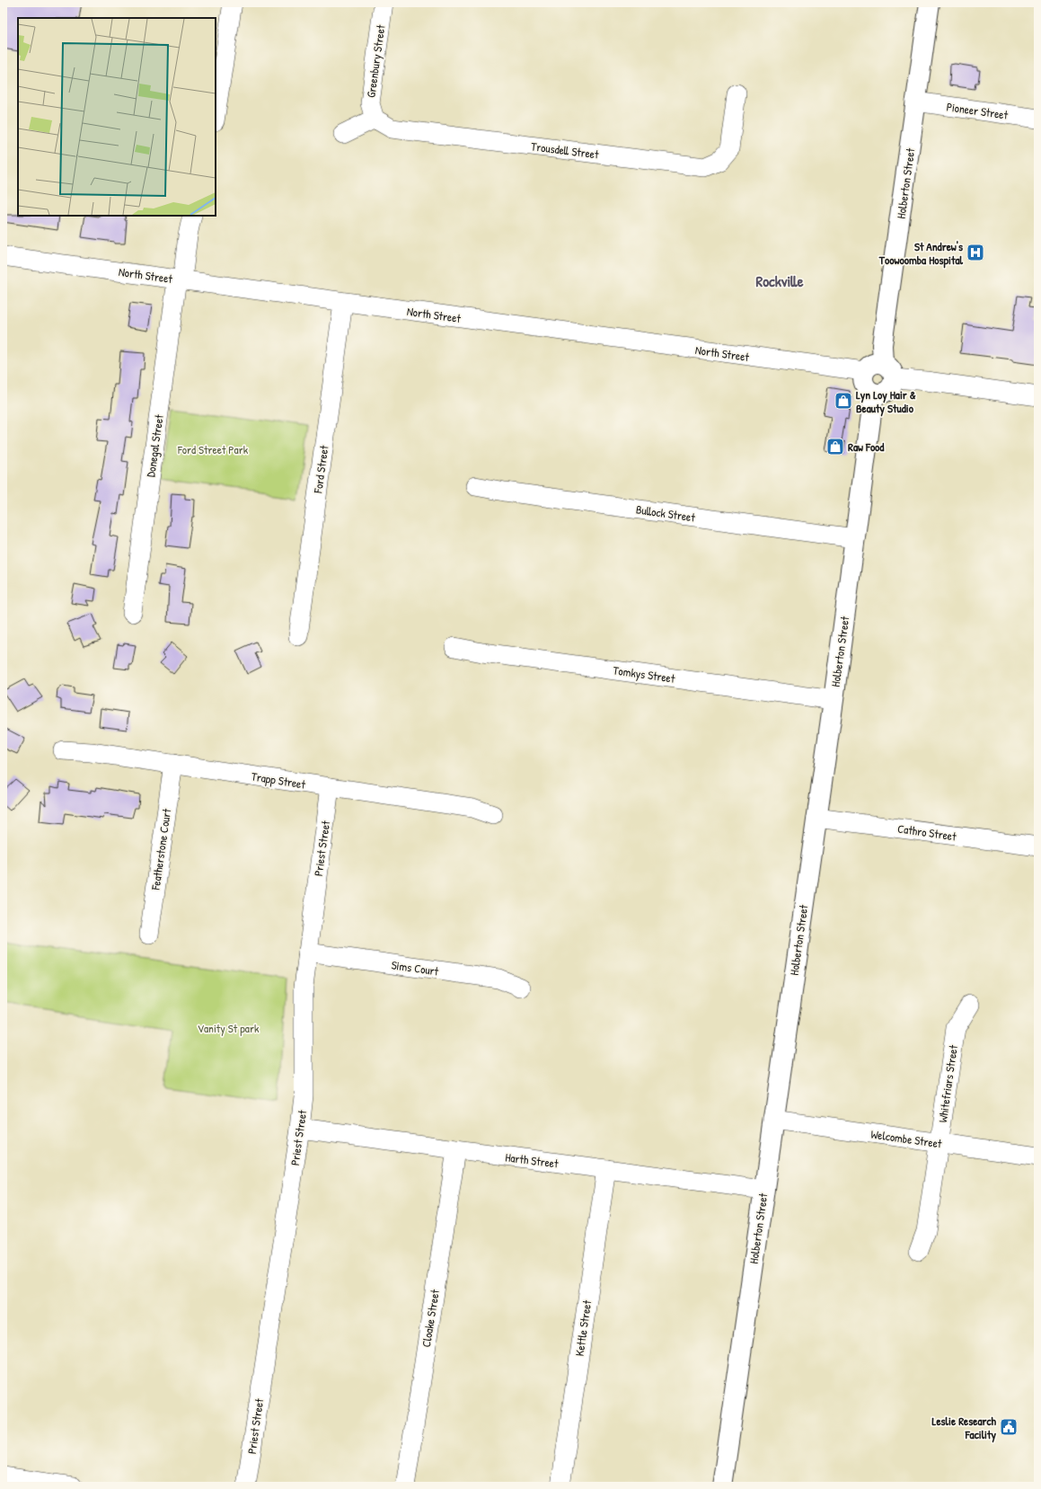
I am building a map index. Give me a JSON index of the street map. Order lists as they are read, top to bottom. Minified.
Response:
{"streets":{"main road":["Holberton Street"],"street":["Greenbury Street","Pioneer Street","Trousdell Street","North Street","Donegal Street","Ford Street","Bullock Street","Tomkys Street","Trapp Street","Cathro Street","Priest Street","Featherstone Court","Sims Court","Whitefriars Street","Welcombe Street","Harth Street","Cloake Street","Kettle Street"]},"crossings":[["Greenbury Street","Trousdell Street"],["Pioneer Street","Holberton Street"],["Holberton Street","North Street"],["Holberton Street","Bullock Street"],["Holberton Street","Tomkys Street"],["Holberton Street","Cathro Street"],["Holberton Street","Welcombe Street"],["Holberton Street","Harth Street"],["North Street","Donegal Street"],["North Street","Ford Street"],["Trapp Street","Priest Street"],["Trapp Street","Featherstone Court"],["Priest Street","Sims Court"],["Priest Street","Harth Street"],["Whitefriars Street","Welcombe Street"],["Harth Street","Cloake Street"],["Harth Street","Kettle Street"]],"districts":["Rockville"],"parks":["Ford Street Park","Vanity St park"],"places":{"hospital":["St Andrew's Toowoomba Hospital"],"shop":["Lyn Loy Hair & Beauty Studio","Raw Food"],"public building":["Leslie Research Facility"]}}
